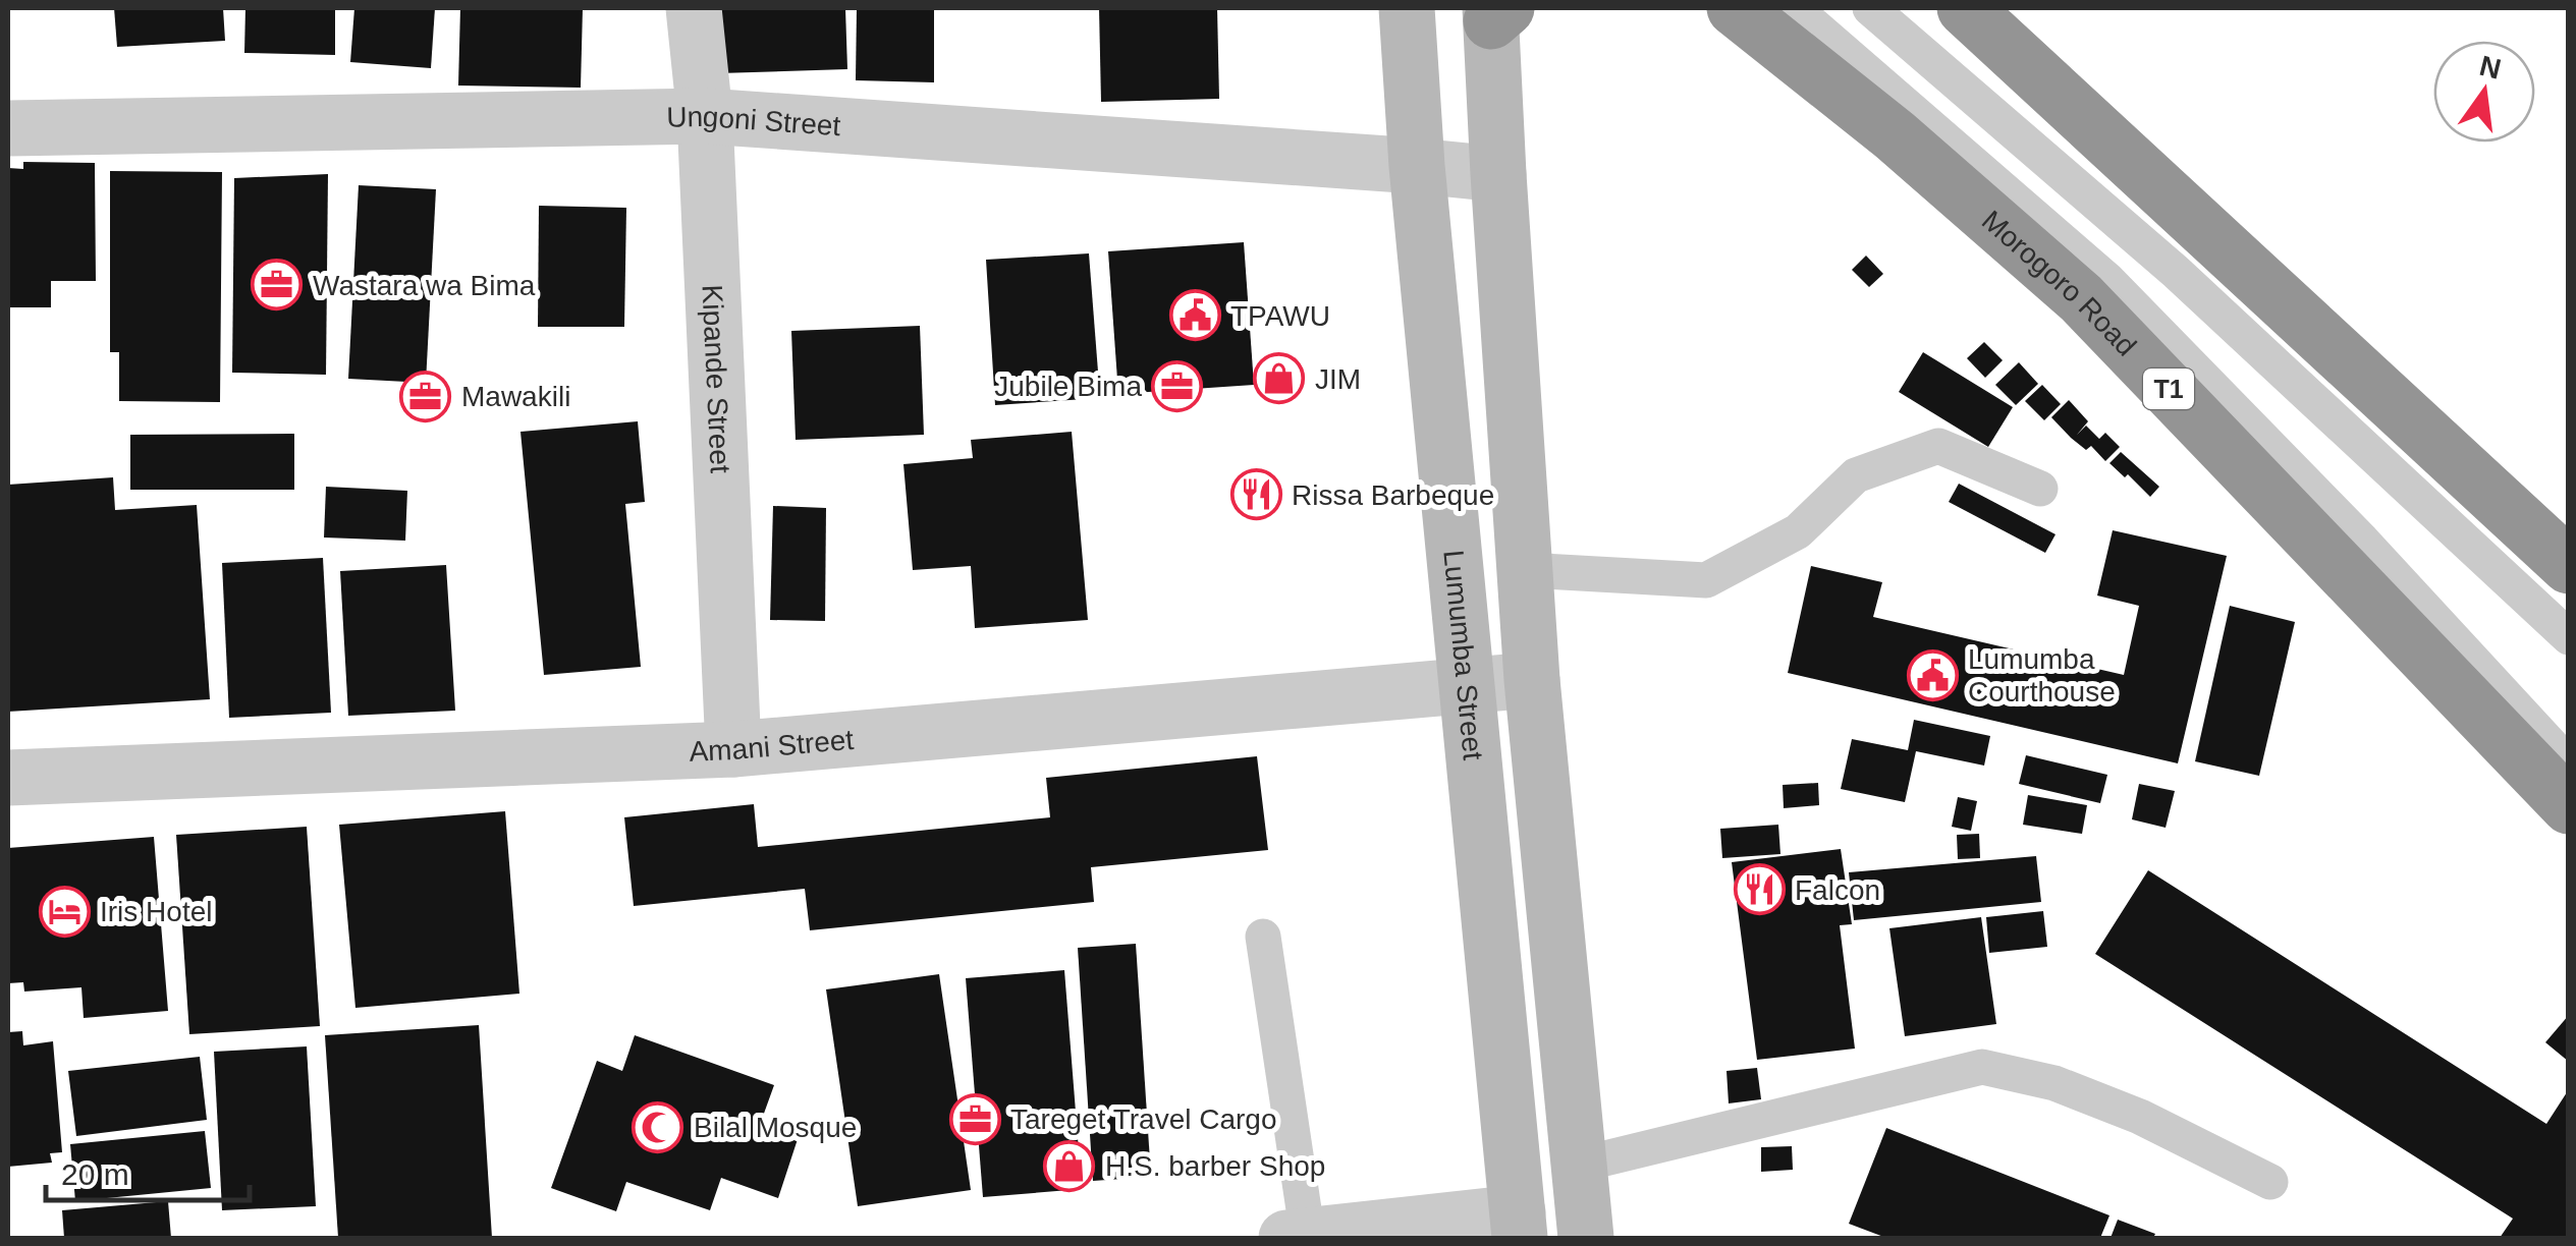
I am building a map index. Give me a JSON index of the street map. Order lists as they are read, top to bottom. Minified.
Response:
{"streets":{"highway":["Morogoro Road","T1"],"main road":["Lumumba Street"],"street":["Ungoni Street","Kipande Street","Amani Street"]},"crossings":[["Ungoni Street","Kipande Street"],["Ungoni Street","Lumumba Street"],["Kipande Street","Amani Street"],["Lumumba Street","Amani Street"]],"places":{"office":["Wastara wa Bima","Jubile Bima","Mawakili","Tareget Travel Cargo"],"public building":["TPAWU","Lumumba Courthouse"],"shop":["JIM","H.S. barber Shop"],"restaurant":["Rissa Barbeque","Falcon"],"hotel":["Iris Hotel"],"mosque":["Bilal Mosque"]},"scale_bar":"20 m","north":"top"}
